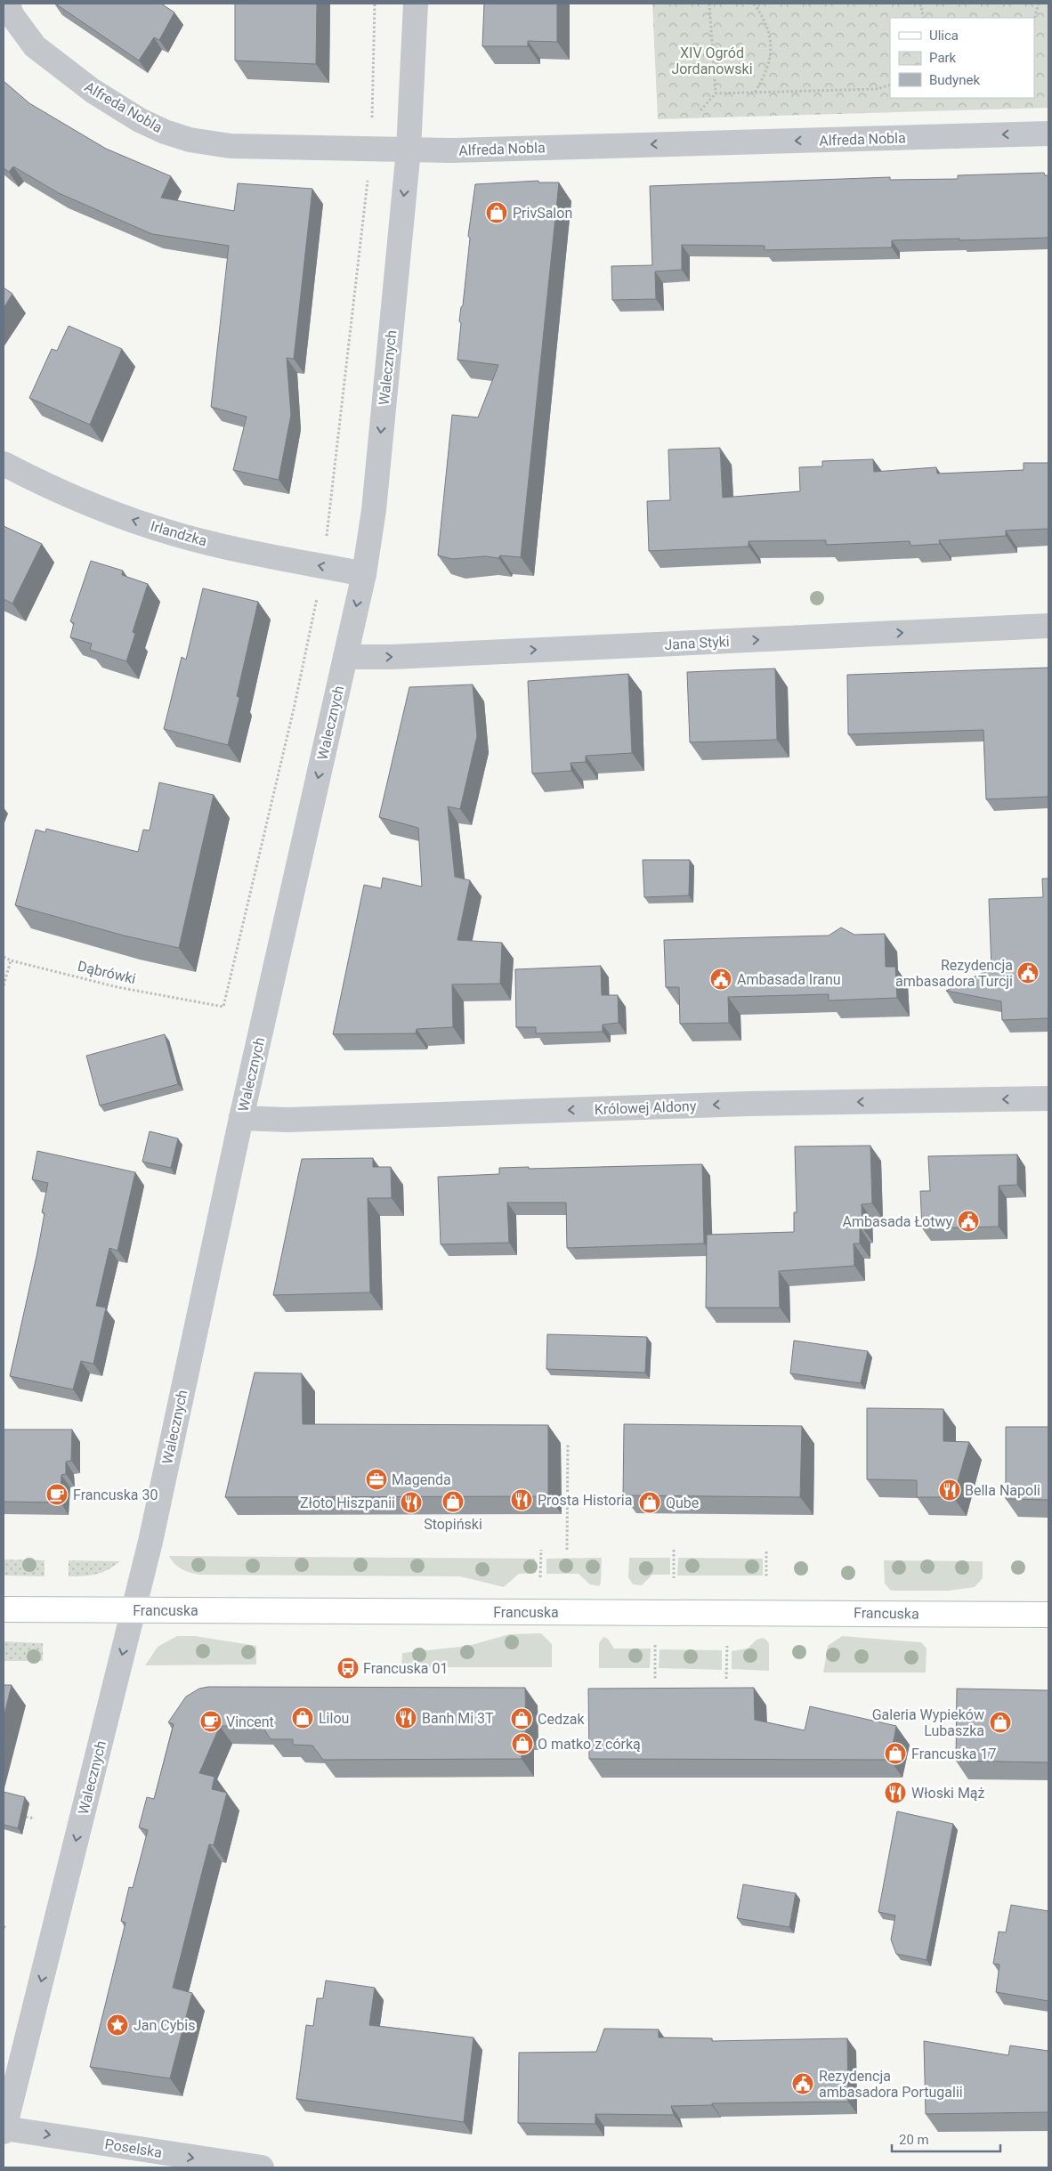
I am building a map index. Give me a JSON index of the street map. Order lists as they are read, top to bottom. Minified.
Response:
{"streets":{"street":["Alfreda Nobla","Walecznych","Irlandzka","Jana Styki","Królowej Aldony","Francuska","Poselska"],"path":["Dąbrówki"]},"crossings":[["Alfreda Nobla","Walecznych"],["Walecznych","Irlandzka"],["Walecznych","Jana Styki"],["Walecznych","Królowej Aldony"],["Walecznych","Francuska"],["Walecznych","Poselska"],["Irlandzka","Dąbrówki"]],"one_way":["Alfreda Nobla","Walecznych","Irlandzka","Jana Styki","Królowej Aldony","Poselska"],"parks":["XIV Ogród Jordanowski"],"places":{"shop":["PrivSalon","Stopiński","Qube","Lilou","Cedzak","Galeria Wypieków Lubaszka","O matko z córką","Francuska 17"],"public building":["Rezydencja ambasadora Turcji","Ambasada Iranu","Ambasada Łotwy","Rezydencja ambasadora Portugalii"],"office":["Magenda"],"restaurant":["Bella Napoli","Prosta Historia","Złoto Hiszpanii","Banh Mi 3T","Włoski Mąż"],"cafe":["Francuska 30","Vincent"],"bus stop":["Francuska 01"],"place":["Jan Cybis"]},"legend":["Ulica","Park","Budynek"],"scale_bar":"20 m"}
